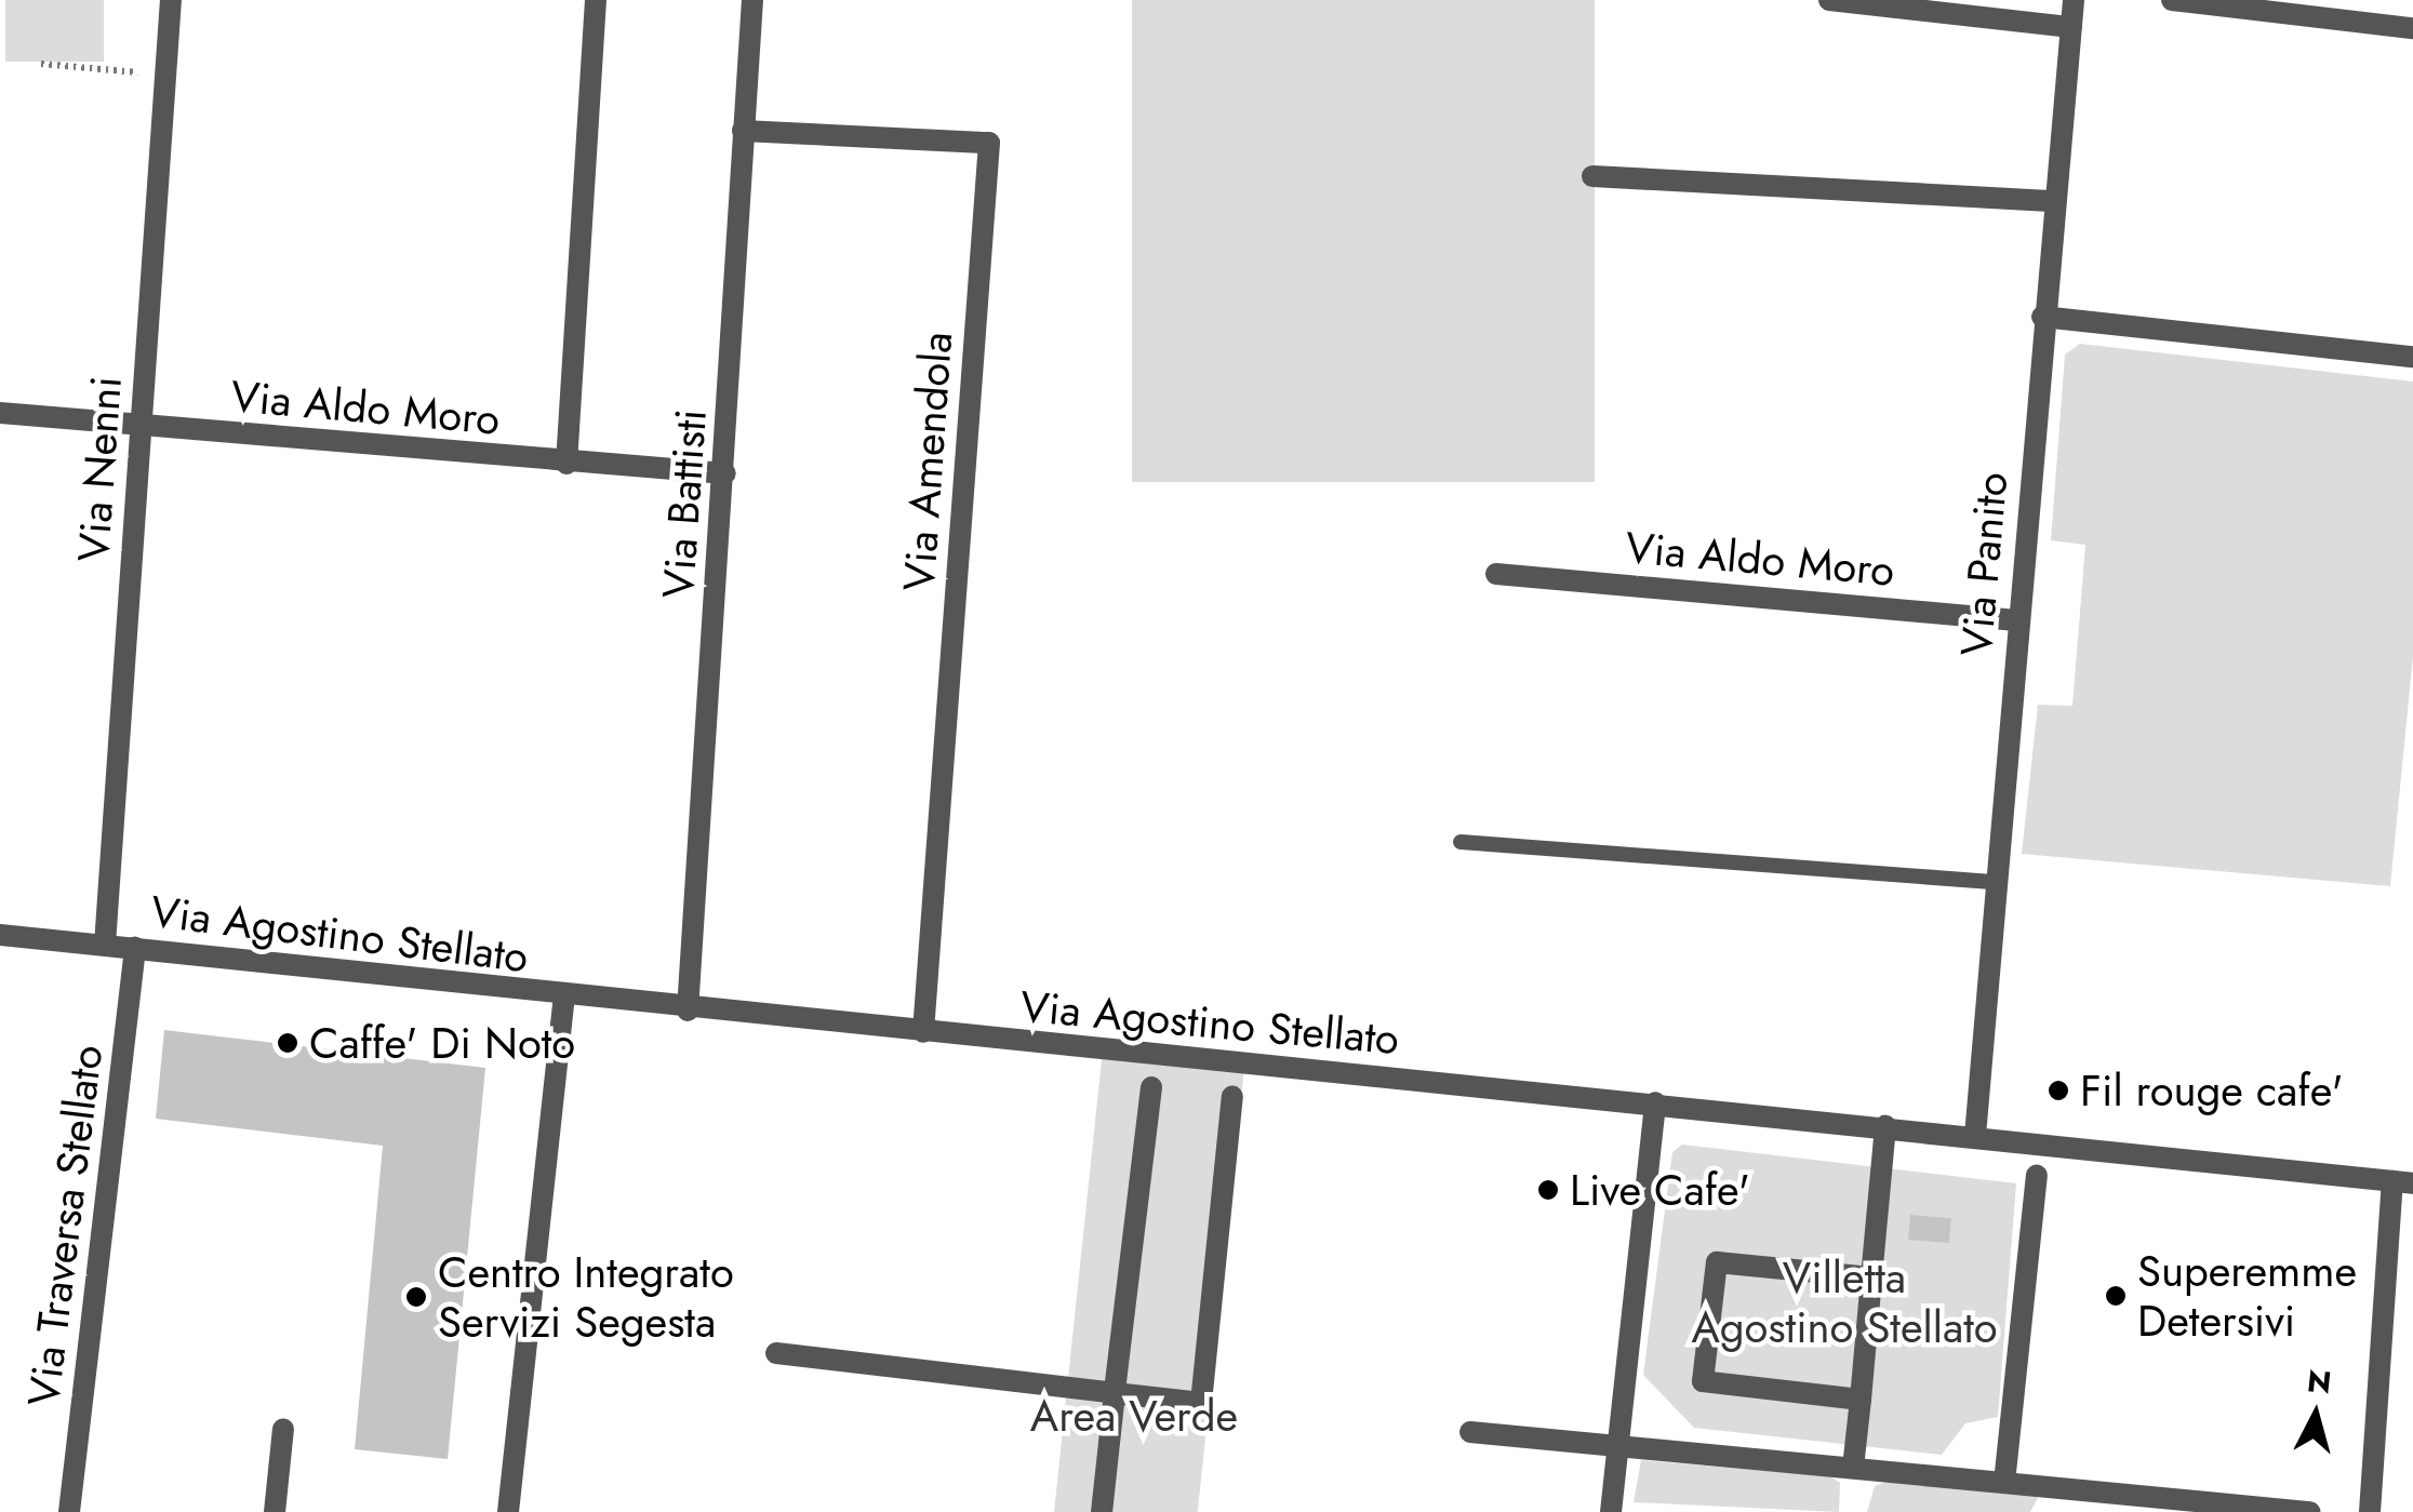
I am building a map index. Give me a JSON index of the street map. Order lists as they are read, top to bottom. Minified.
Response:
{"streets":{"street":["Via Aldo Moro","Via Amendola","Via Nenni","Via Battisti","Via Panito","Via Agostino Stellato","Via Traversa Stellato"]},"crossings":[["Via Aldo Moro","Via Nenni"],["Via Aldo Moro","Via Battisti"],["Via Aldo Moro","Via Panito"],["Via Amendola","Via Battisti"],["Via Amendola","Via Agostino Stellato"],["Via Nenni","Via Agostino Stellato"],["Via Battisti","Via Agostino Stellato"],["Via Panito","Via Agostino Stellato"],["Via Agostino Stellato","Via Traversa Stellato"]],"parks":["Villetta Agostino Stellato","Area Verde"],"places":["Caffe' Di Noto","Fil rouge cafe'","Live Cafe'","Superemme Detersivi","Centro Integrato Servizi Segesta"],"north":"top"}
